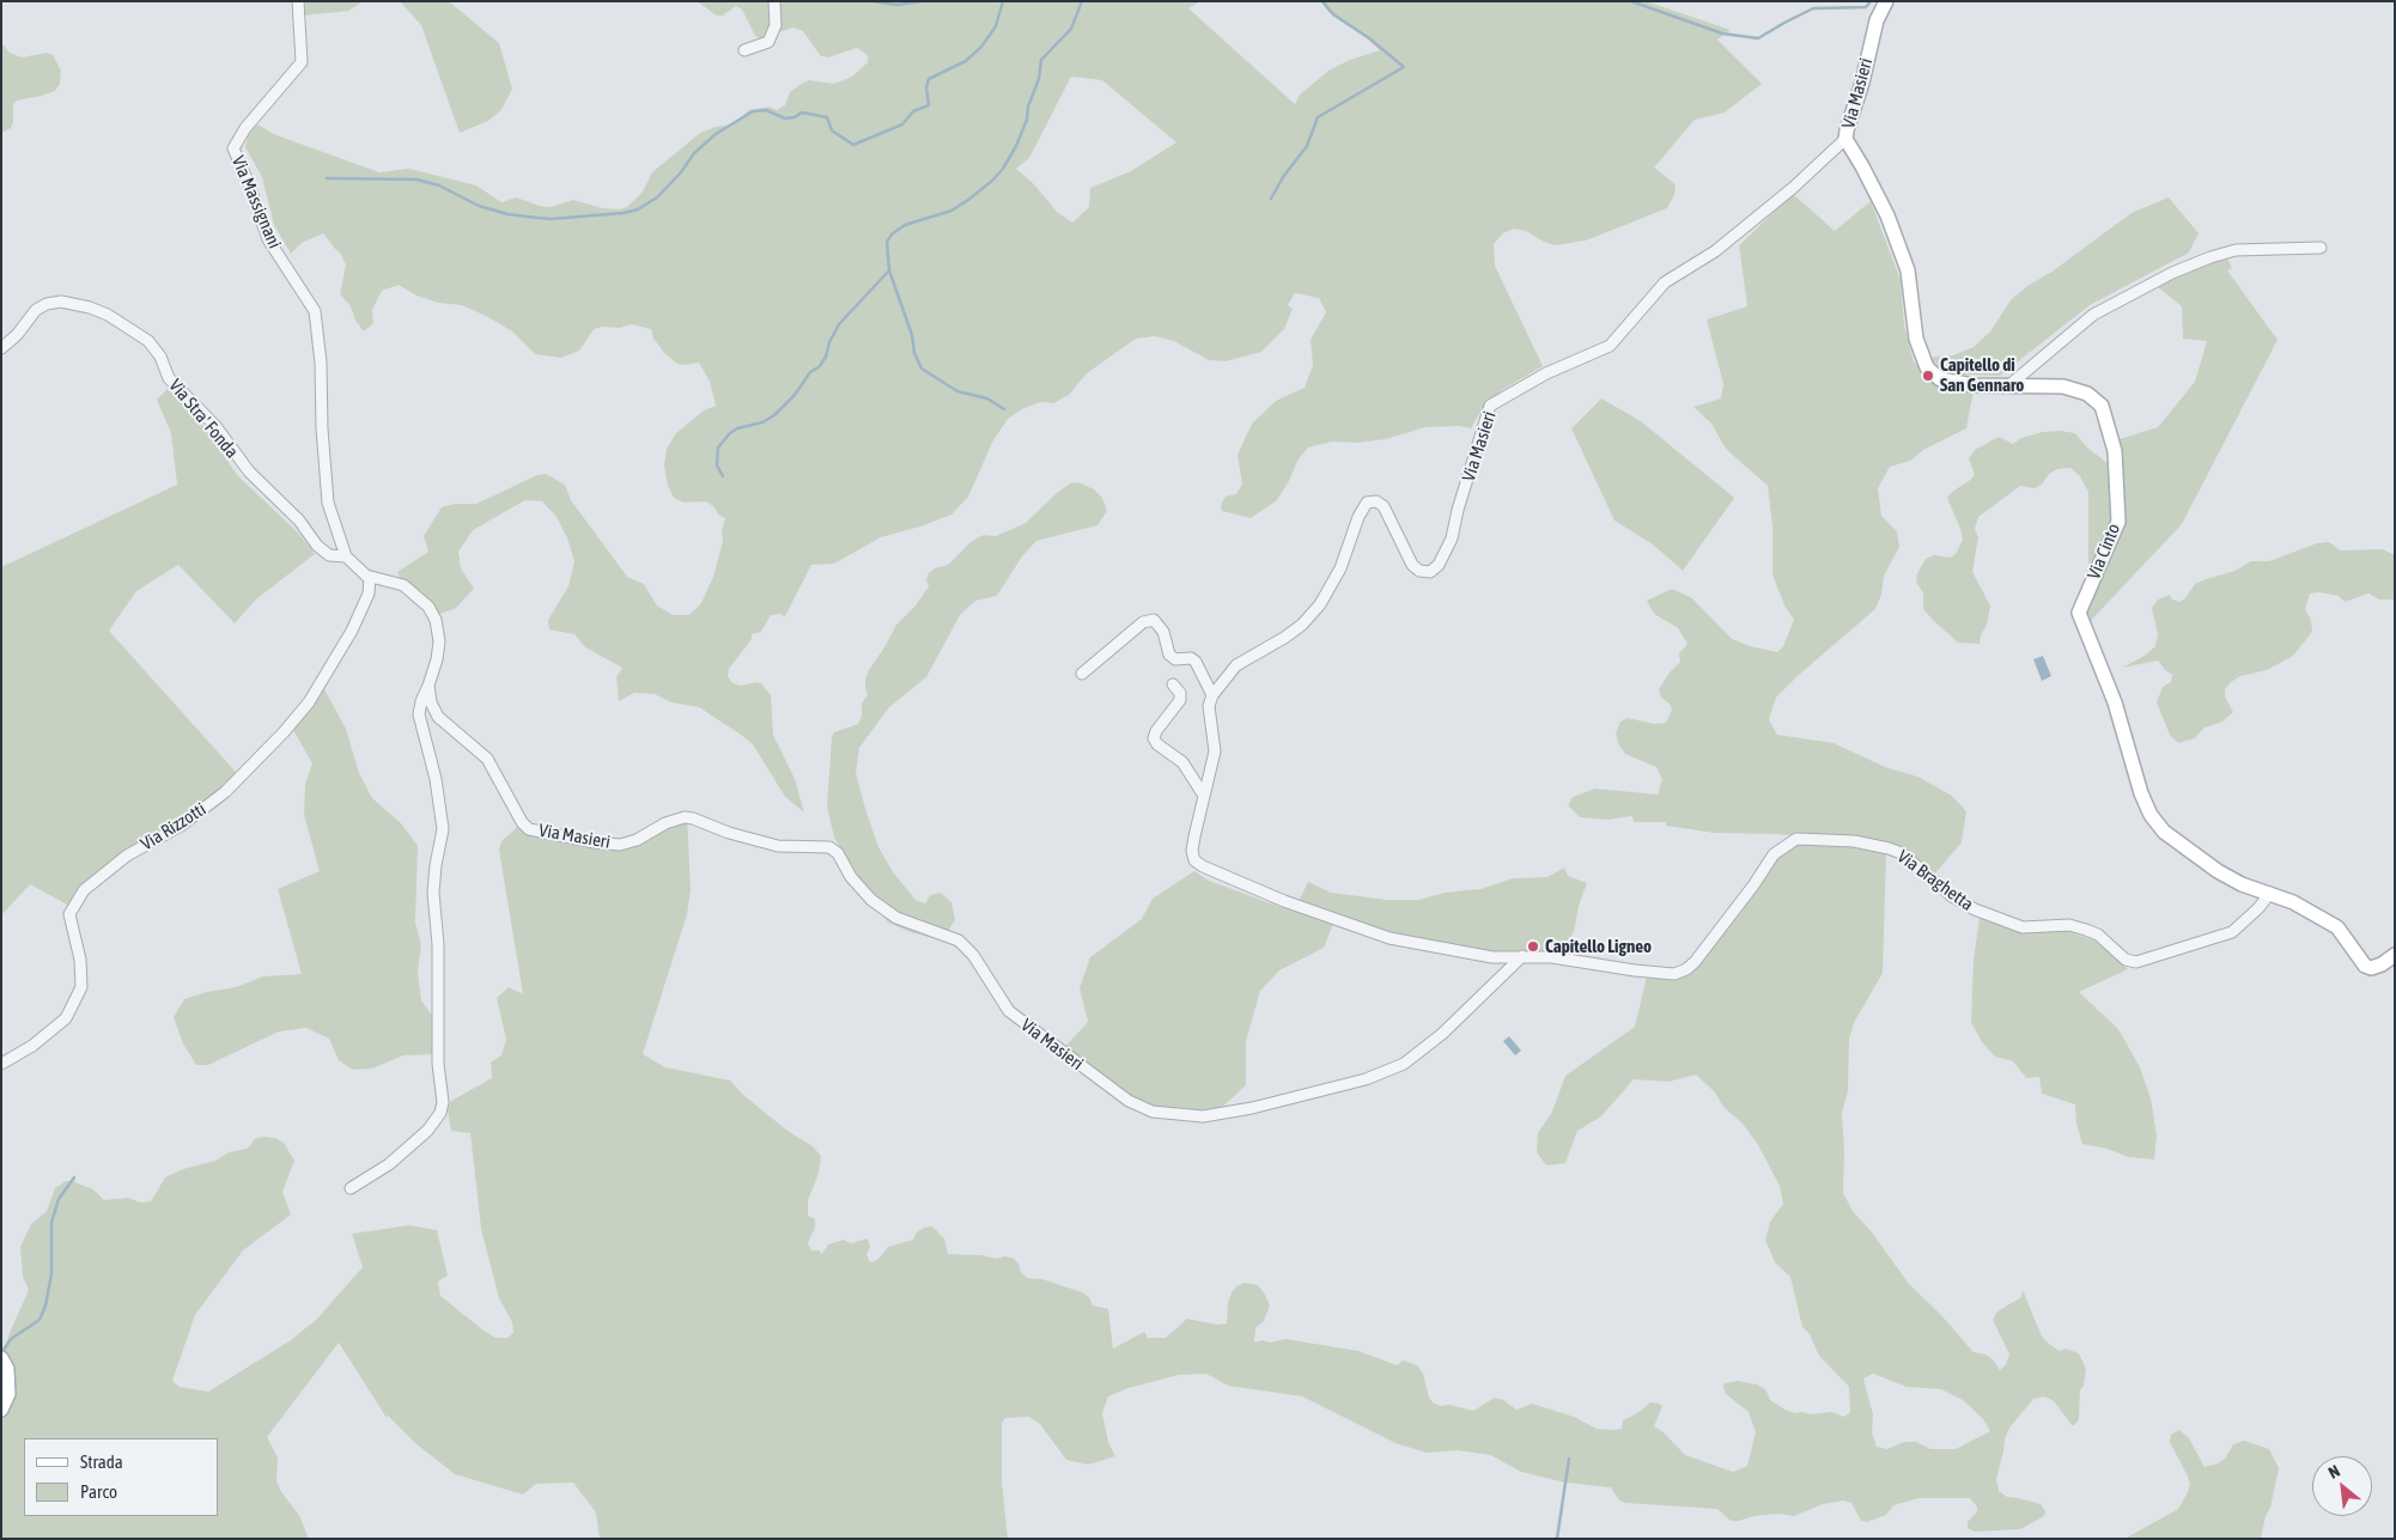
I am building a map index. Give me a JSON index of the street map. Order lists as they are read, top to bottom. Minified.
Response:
{"streets":{"street":["Via Masieri","Via Massignani","Via Stra' Fonda","Via Cinto","Via Rizzotti","Via Braghetta"]},"crossings":[["Via Masieri","Via Cinto"],["Via Masieri","Via Braghetta"],["Via Massignani","Via Stra' Fonda"],["Via Stra' Fonda","Via Rizzotti"],["Via Cinto","Via Braghetta"]],"places":["Capitello di San Gennaro","Capitello Ligneo"],"legend":["Strada","Parco"],"north":"top left"}
